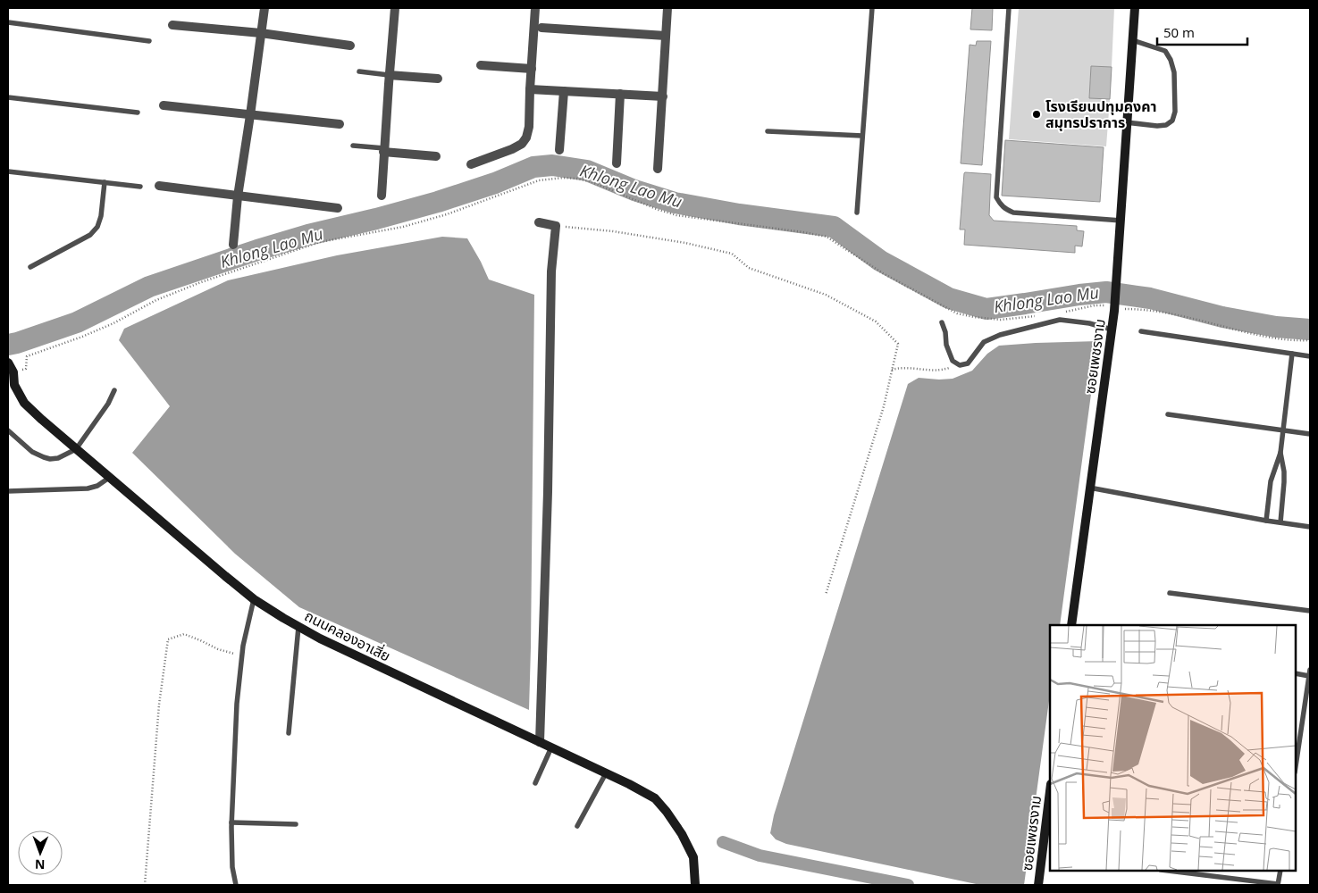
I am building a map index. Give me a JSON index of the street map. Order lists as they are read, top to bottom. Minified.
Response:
{"streets":{"street":["ซอยเพชรงาม","ถนนคลองอาเสี่ย"]},"water":["Khlong Lao Mu"],"places":["โรงเรียนปทุมคงคา สมุทรปราการ"],"scale_bar":"50 m","north":"bottom"}
